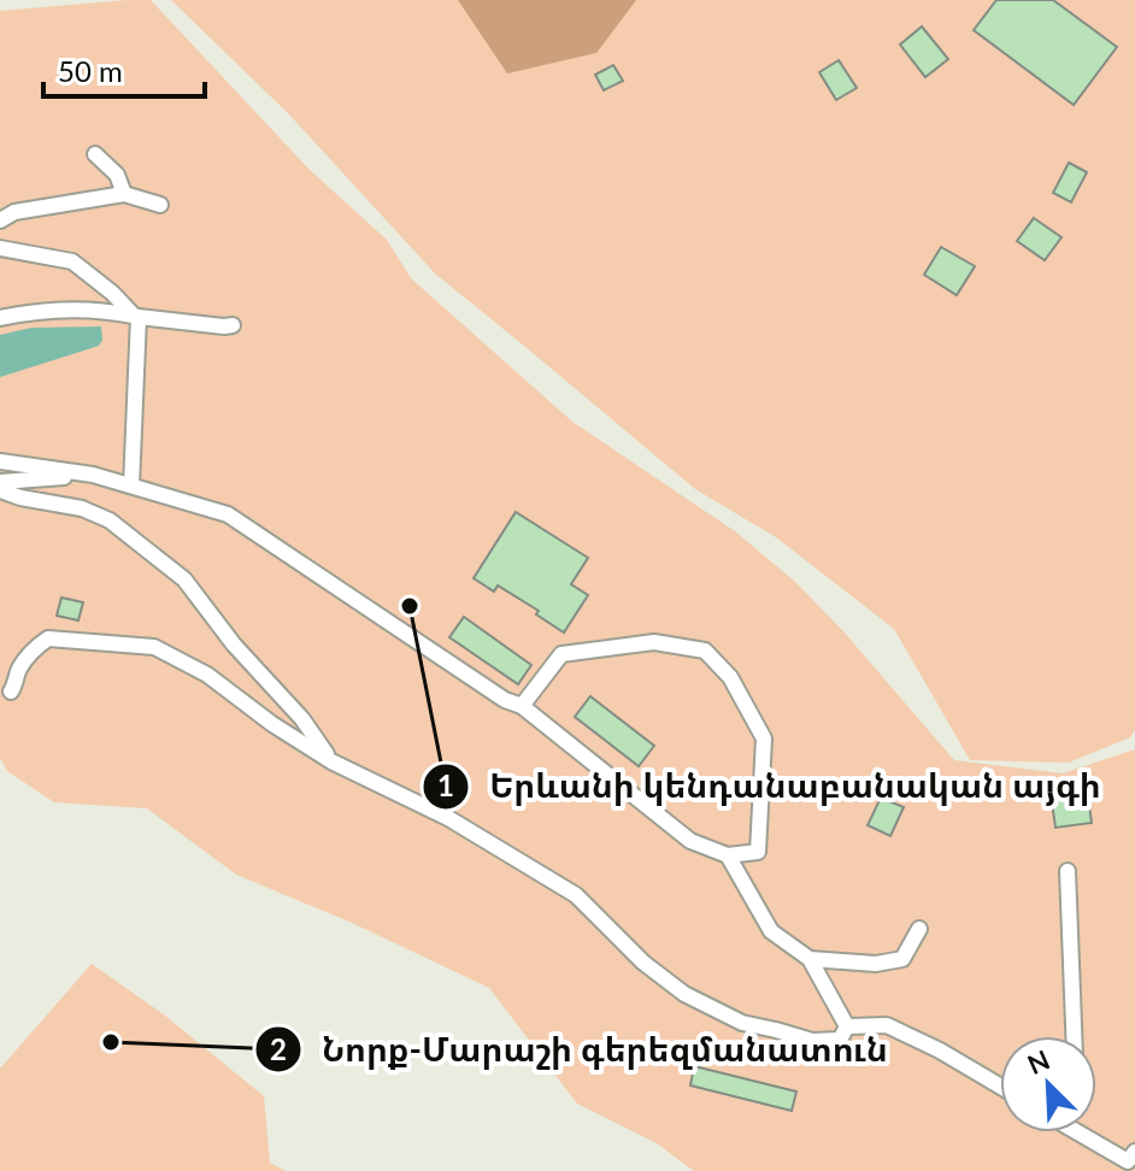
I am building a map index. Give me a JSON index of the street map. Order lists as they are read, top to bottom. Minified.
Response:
{"places":["Երևանի կենդանաբանական այգի","Նորք-Մարաշի գերեզմանատուն"],"scale_bar":"50 m","north":"top left"}
